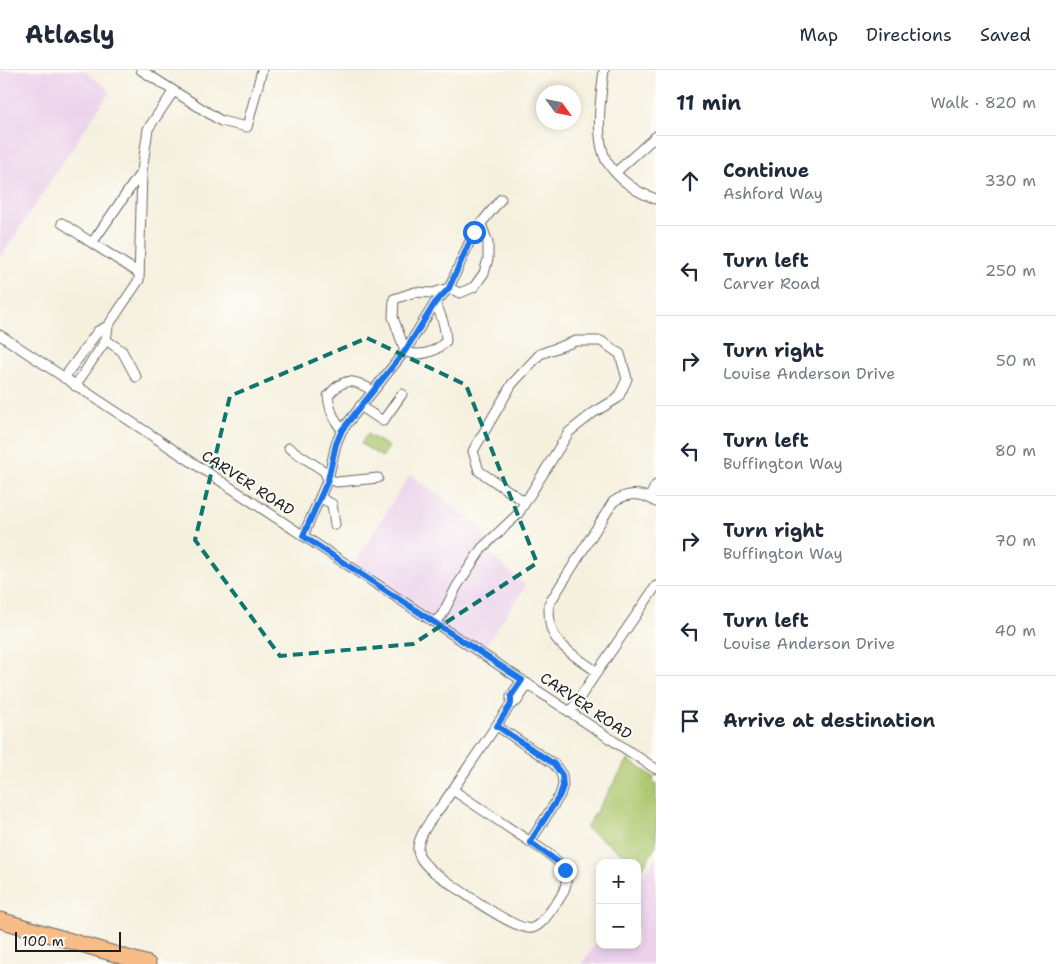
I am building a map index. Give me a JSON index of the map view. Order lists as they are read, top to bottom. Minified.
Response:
{"streets":{"street":["CARVER ROAD"]},"scale_bar":"100 m","north":"bottom right","page":{"header":"Atlasly","nav":["Map","Directions","Saved"],"heading":["11 min","Walk · 820 m"],"list":[["Continue","Ashford Way","330 m"],["Turn left","Carver Road","250 m"],["Turn right","Louise Anderson Drive","50 m"],["Turn left","Buffington Way","80 m"],["Turn right","Buffington Way","70 m"],["Turn left","Louise Anderson Drive","40 m"],"Arrive at destination"],"map_buttons":["+","−"],"scale":"100 m"}}
